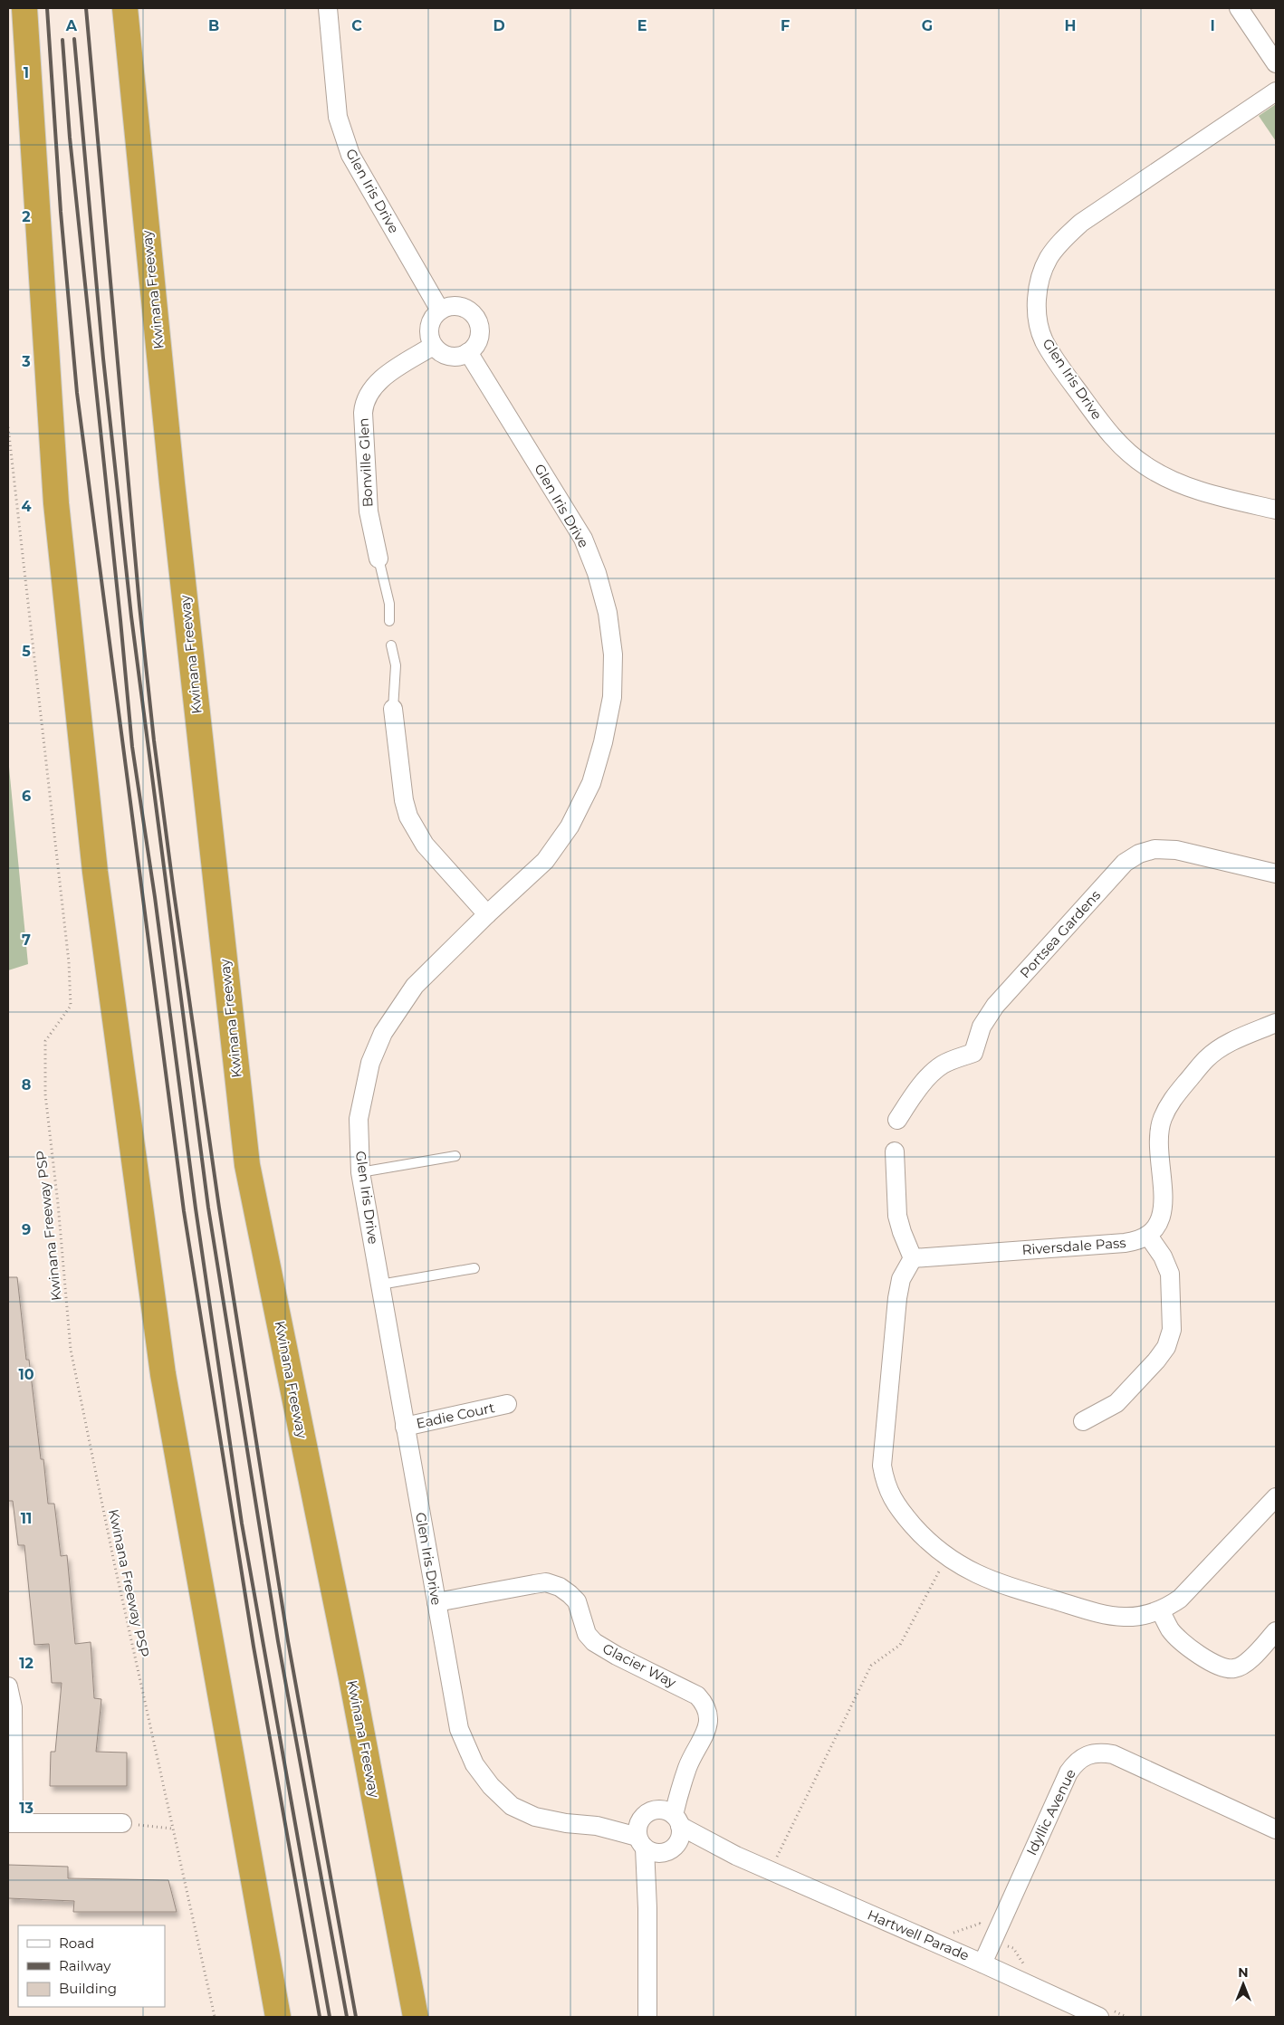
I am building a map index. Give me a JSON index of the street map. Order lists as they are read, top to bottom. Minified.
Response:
{"streets":{"highway":["Kwinana Freeway"],"street":["Glen Iris Drive","Bonville Glen","Portsea Gardens","Riversdale Pass","Eadie Court","Glacier Way","Idyllic Avenue","Hartwell Parade"],"path":["Kwinana Freeway PSP"]},"crossings":[["Glen Iris Drive","Bonville Glen"],["Glen Iris Drive","Eadie Court"],["Glen Iris Drive","Glacier Way"],["Glacier Way","Hartwell Parade"],["Idyllic Avenue","Hartwell Parade"]],"legend":["Road","Railway","Building"],"north":"top","grid":{"columns":["A","B","C","D","E","F","G","H","I"],"rows":["1","2","3","4","5","6","7","8","9","10","11","12","13"]}}
